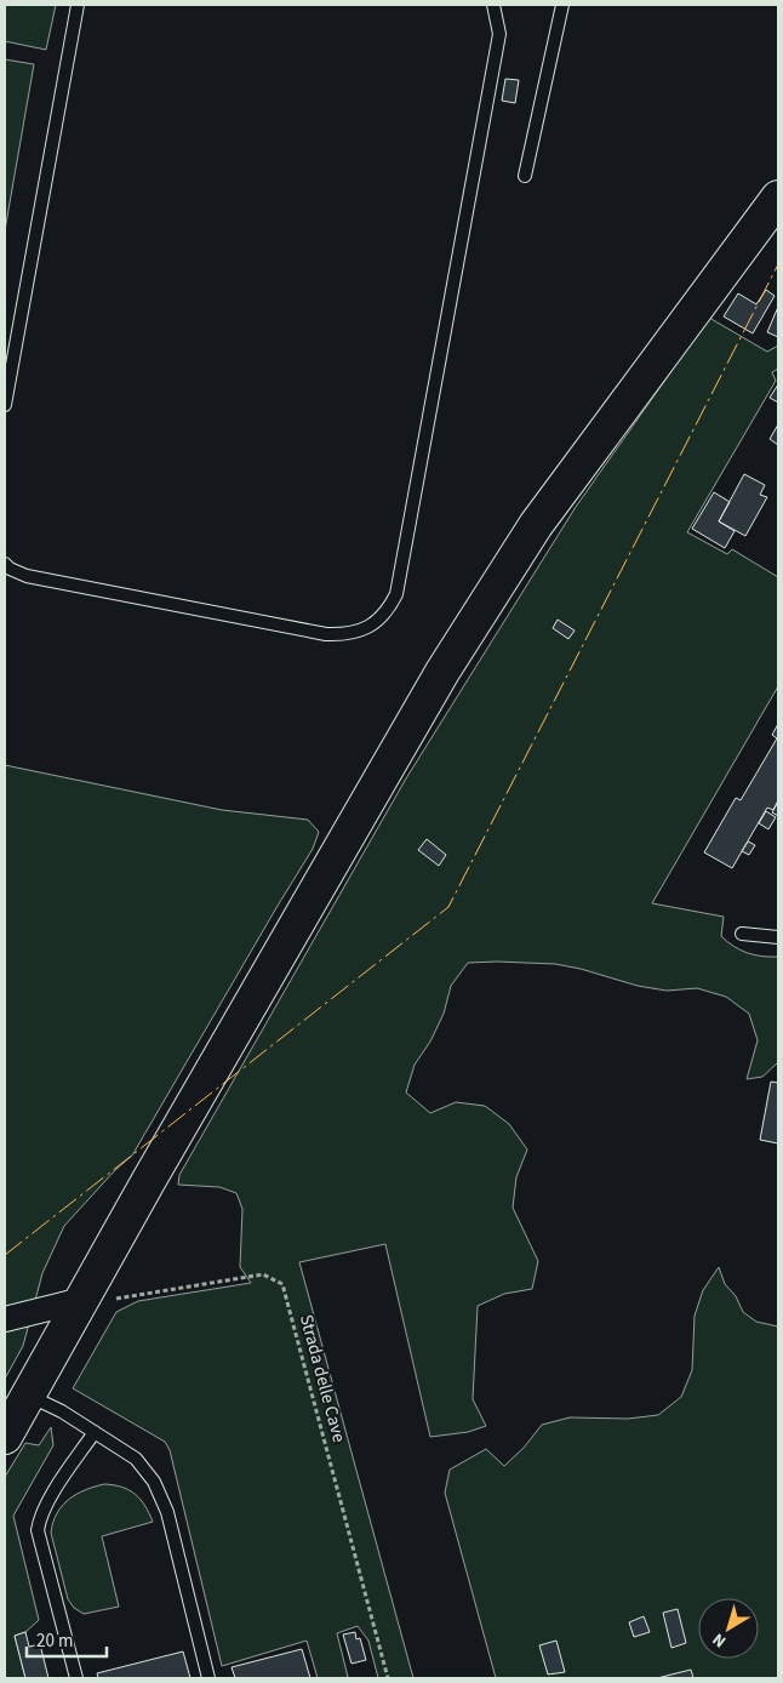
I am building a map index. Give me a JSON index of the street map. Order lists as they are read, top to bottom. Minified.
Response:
{"streets":{"path":["Strada delle Cave"]},"scale_bar":"20 m","north":"bottom left"}
